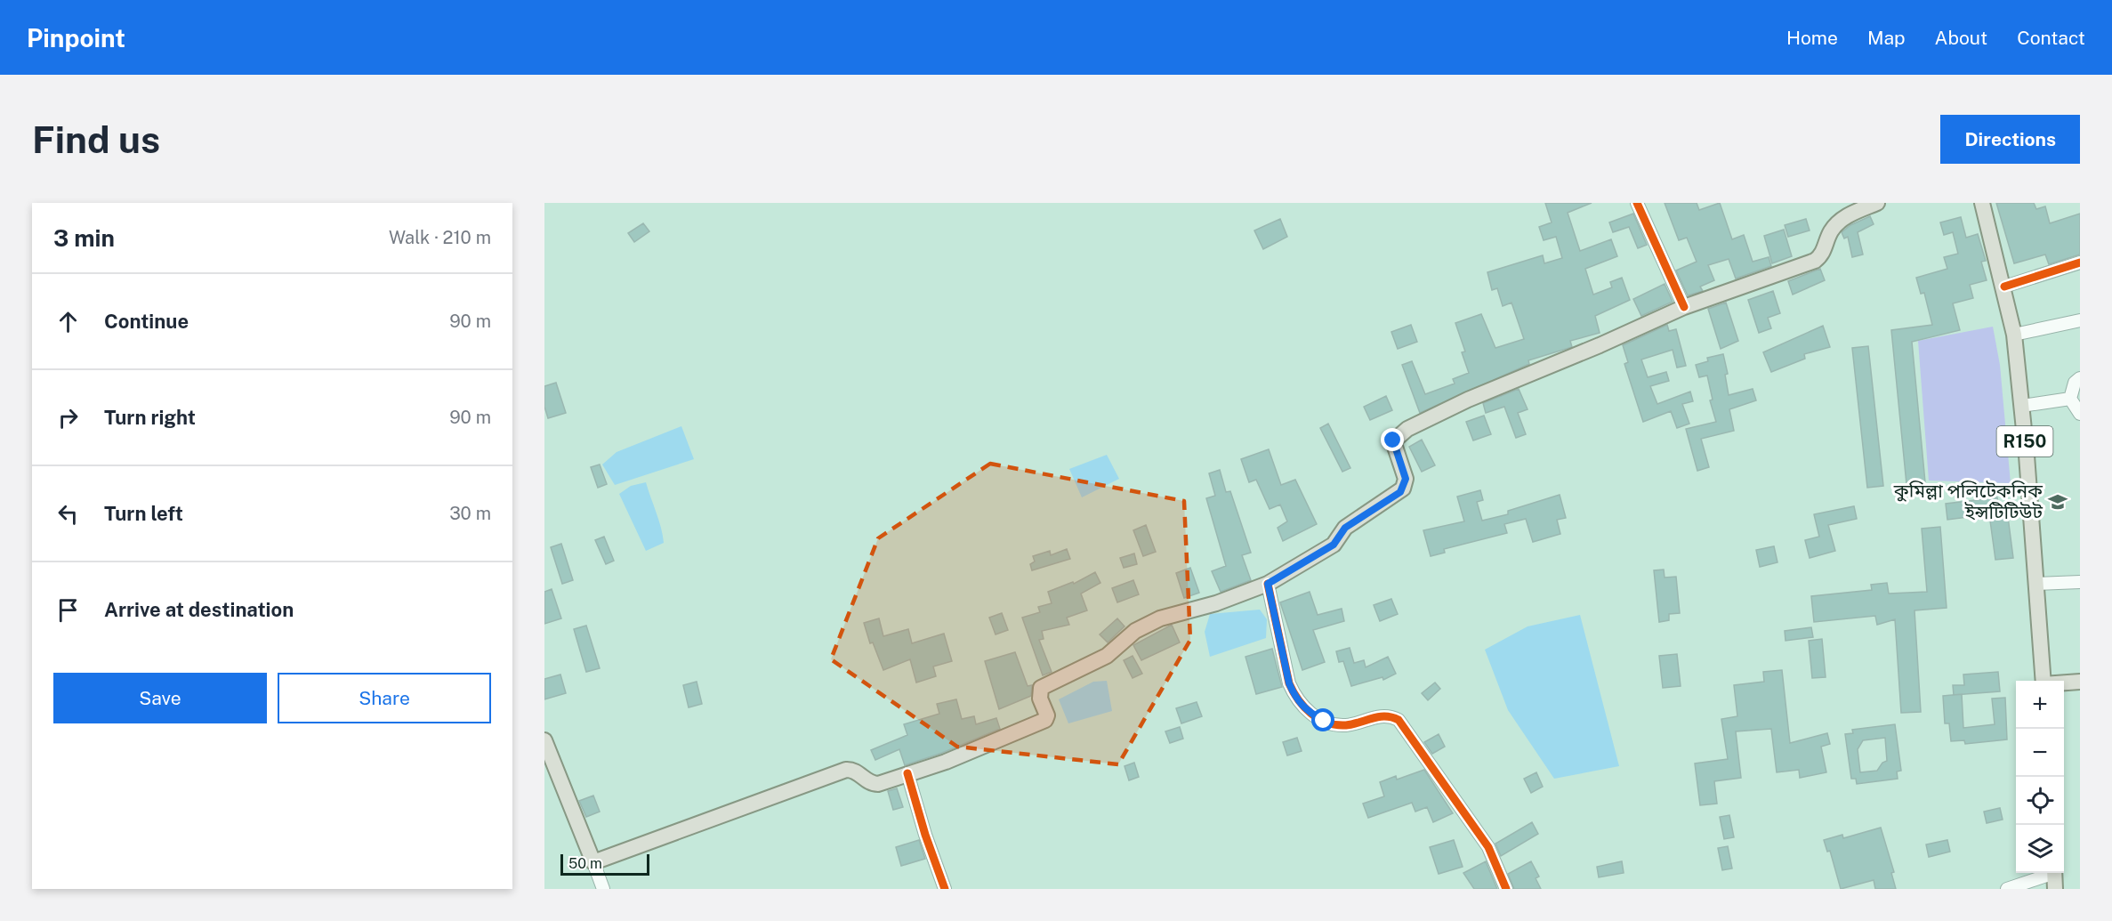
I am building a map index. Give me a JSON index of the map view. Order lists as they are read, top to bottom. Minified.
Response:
{"streets":{"main road":["R150"]},"places":{"school or university":["কুমিল্লা পলিটেকনিক ইন্সটিটিউট"]},"scale_bar":"50 m","page":{"header":"Pinpoint","nav":["Home","Map","About","Contact"],"buttons":["Directions",["Save","Share"]],"title":"Find us","heading":["3 min","Walk · 210 m"],"list":[["Continue","90 m"],["Turn right","90 m"],["Turn left","30 m"],"Arrive at destination"],"map_buttons":["+","−"],"scale":"50 m"}}
